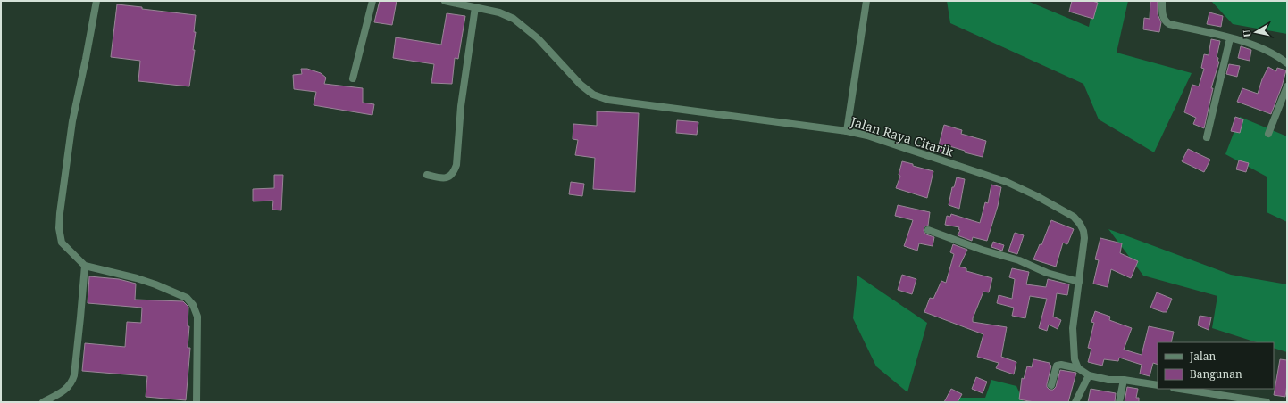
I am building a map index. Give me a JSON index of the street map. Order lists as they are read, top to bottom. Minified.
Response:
{"streets":{"street":["Jalan Raya Citarik"]},"legend":["Jalan","Bangunan"],"north":"left"}
